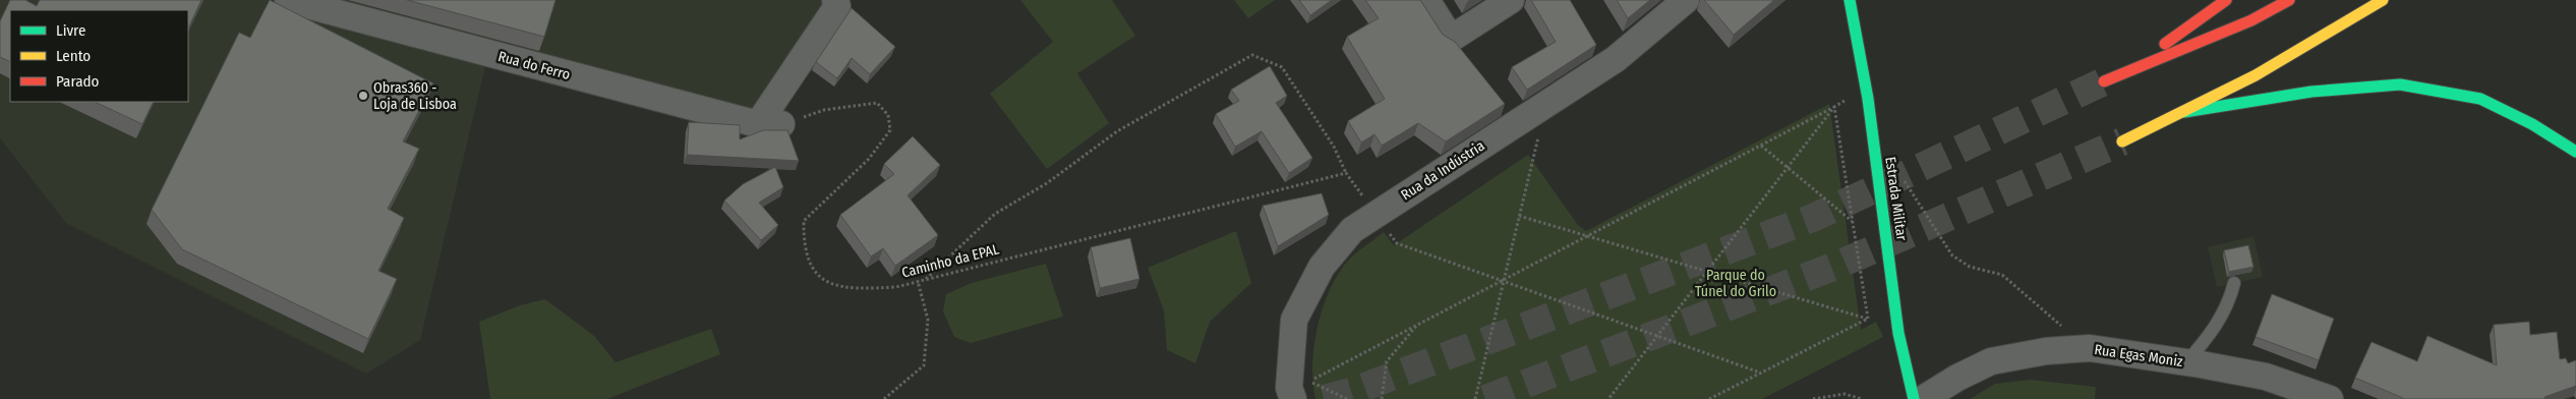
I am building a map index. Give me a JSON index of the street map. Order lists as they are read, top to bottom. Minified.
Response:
{"streets":{"main road":["Estrada Militar"],"street":["Rua do Ferro","Rua da Indústria","Rua Egas Moniz"],"path":["Caminho da EPAL"]},"crossings":[["Rua do Ferro","Caminho da EPAL"]],"parks":["Parque do Túnel do Grilo"],"places":["Obras360 - Loja de Lisboa"],"legend":["Livre","Lento","Parado"]}
